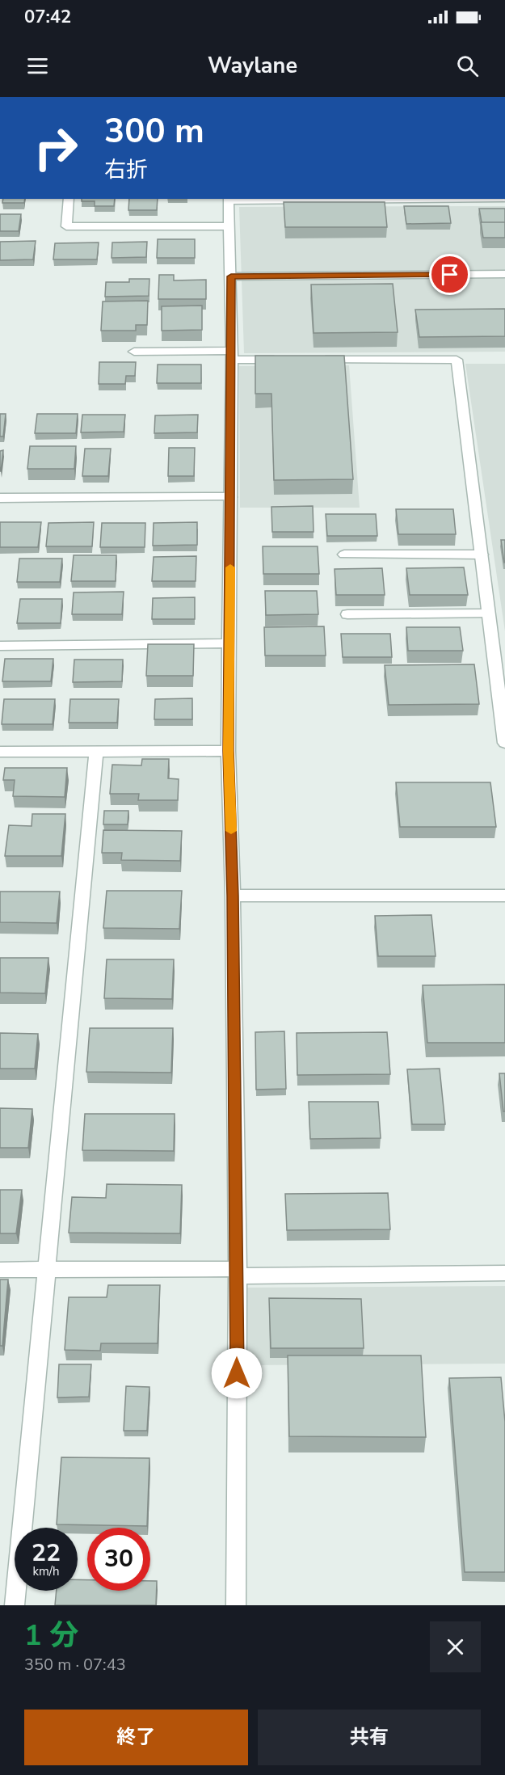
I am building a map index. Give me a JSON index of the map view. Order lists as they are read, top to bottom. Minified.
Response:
{"page":{"status":"07:42","header":"Waylane","turn":["300 m","右折"],"speed":"22 km/h","limit":"30","heading":["1 分","350 m · 07:43"],"buttons":["終了","共有"]}}
